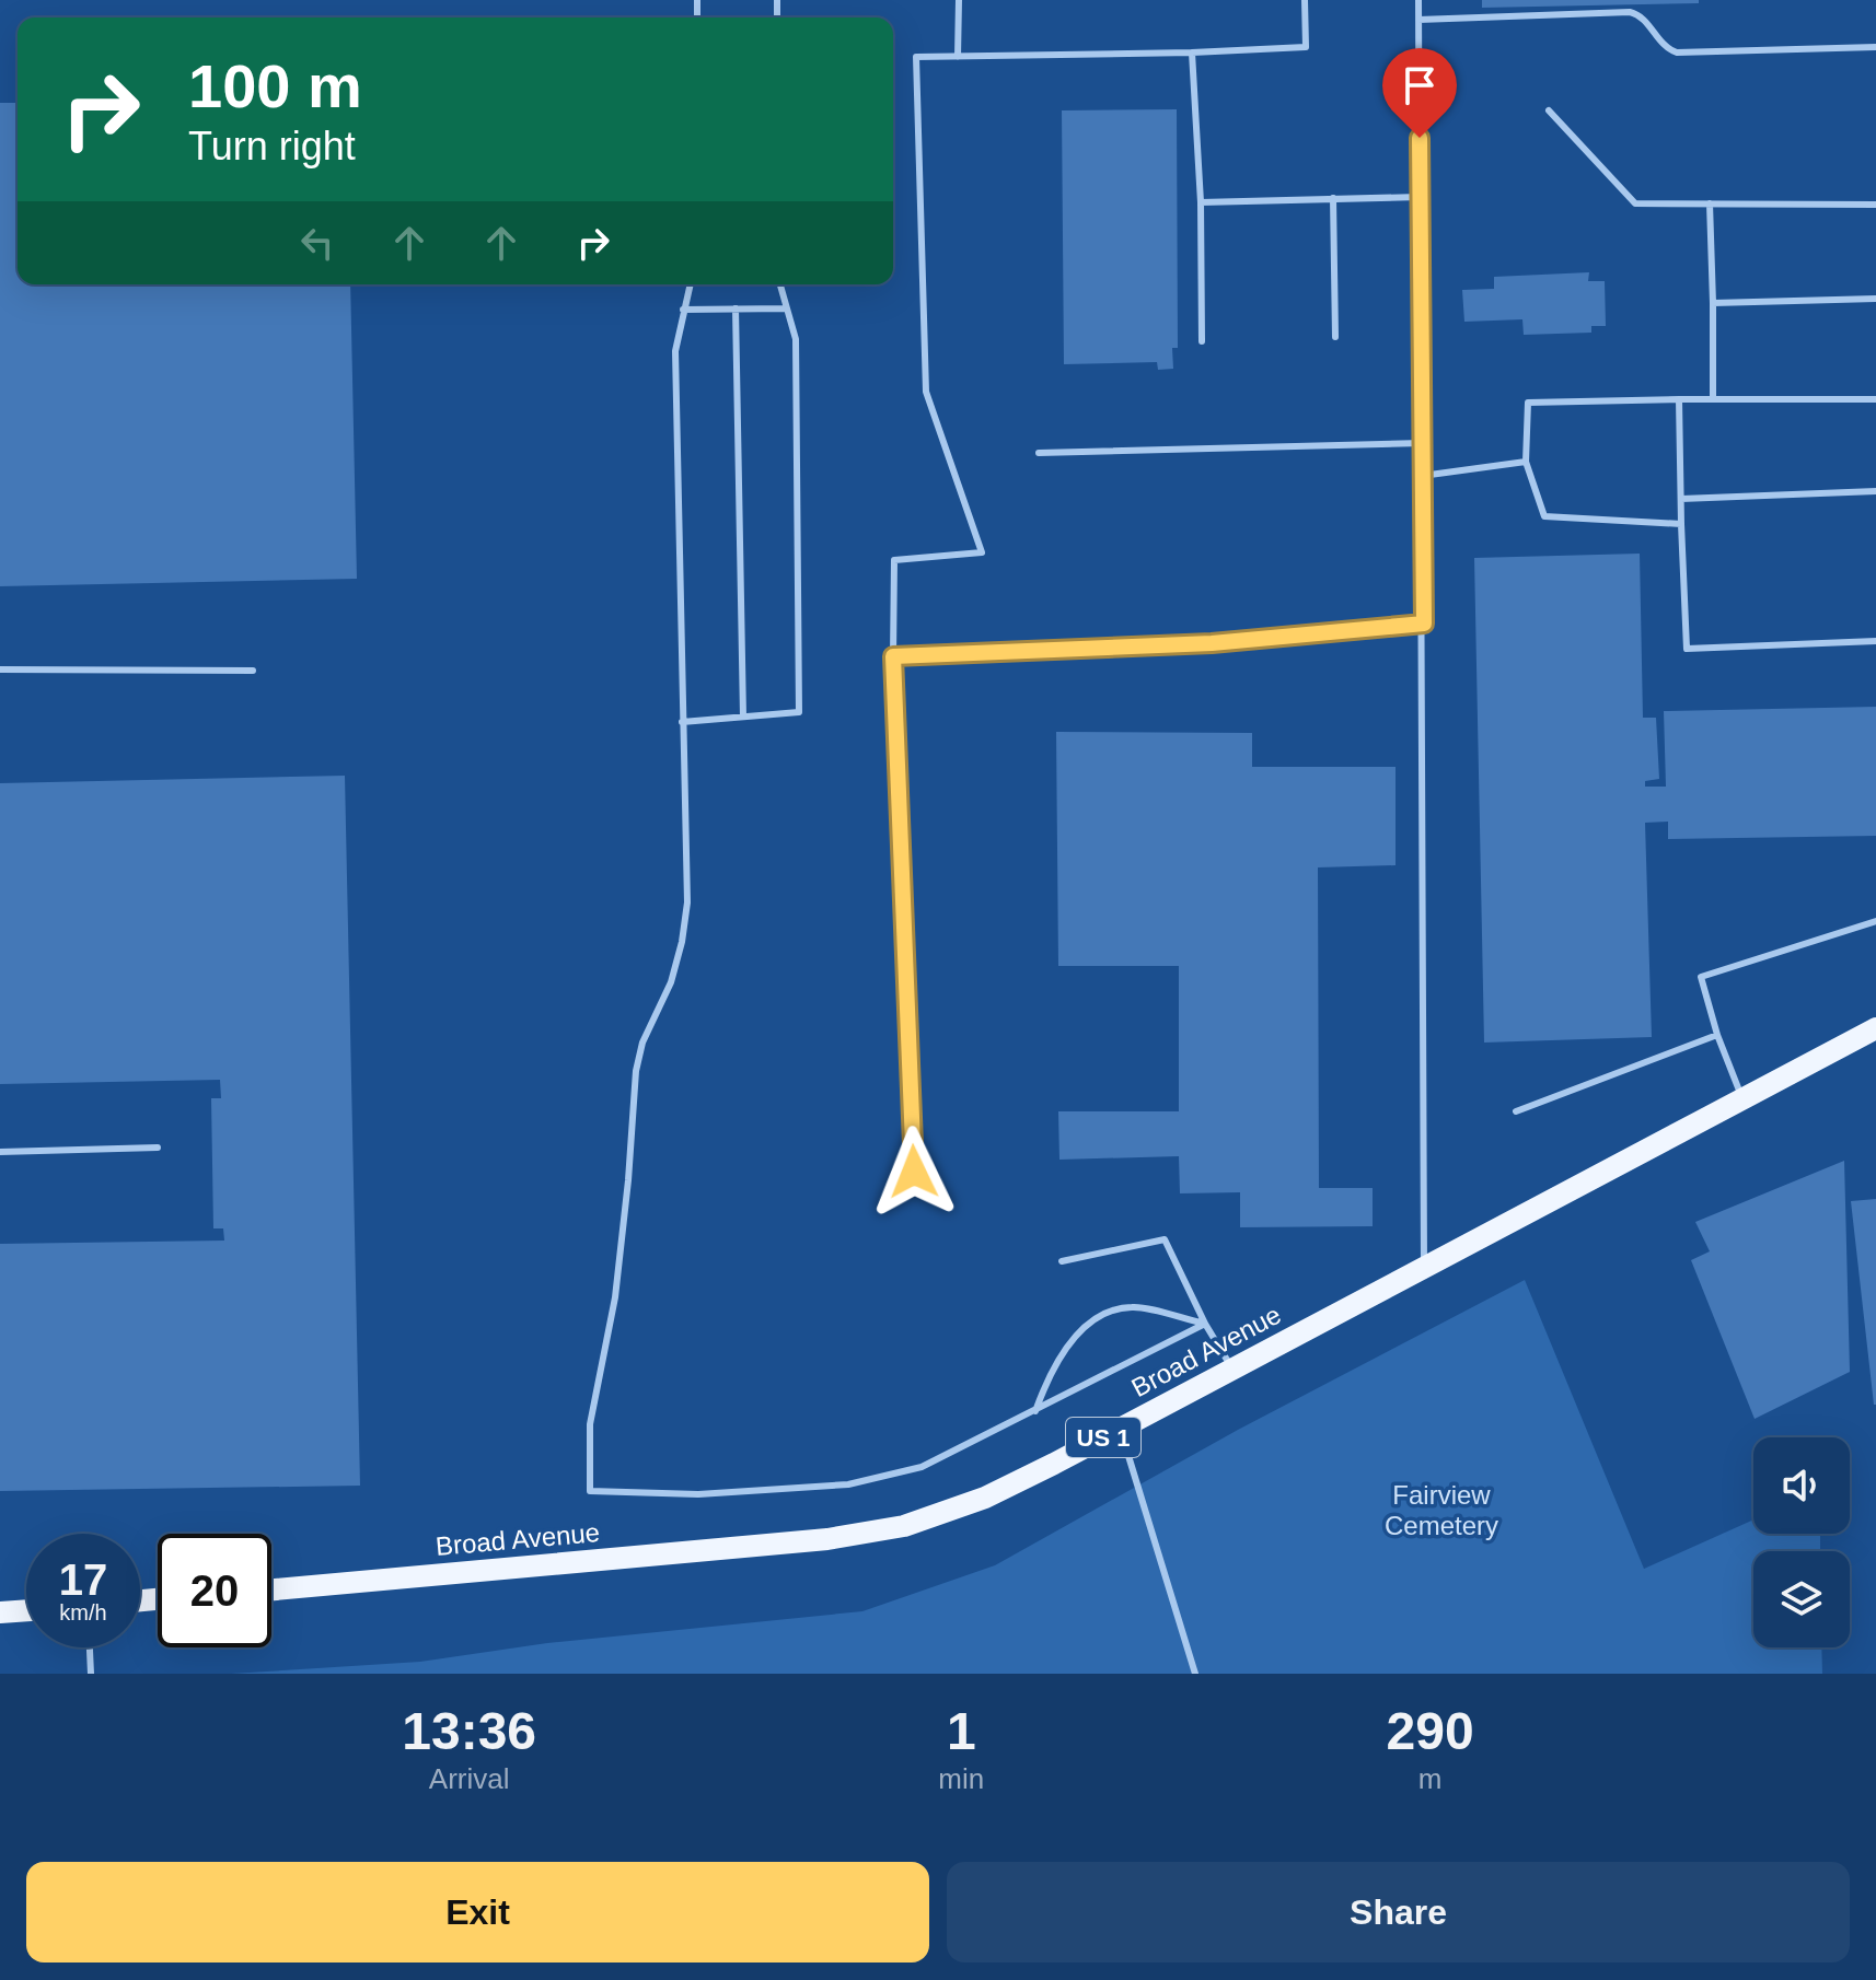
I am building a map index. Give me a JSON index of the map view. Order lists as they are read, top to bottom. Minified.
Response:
{"streets":{"main road":["Broad Avenue","US 1"]},"parks":["Fairview Cemetery"],"page":{"turn":["100 m","Turn right"],"speed":"17 km/h","limit":"20","eta":["13:36","Arrival","1","min","290","m"],"buttons":["Exit","Share"]}}
